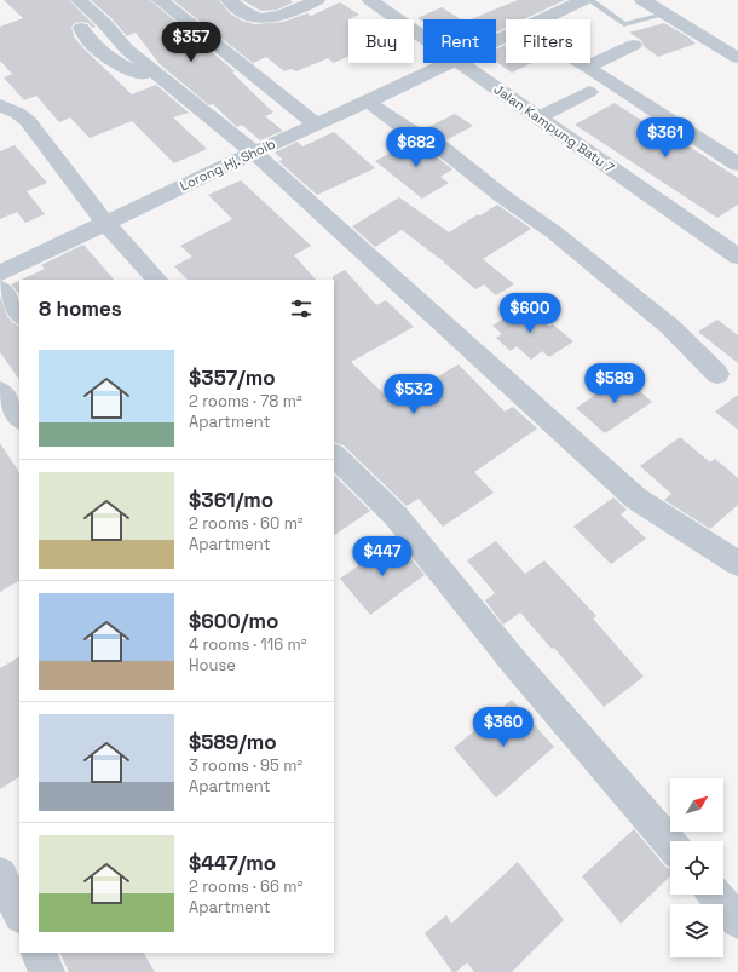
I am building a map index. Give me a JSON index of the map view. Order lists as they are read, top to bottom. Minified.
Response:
{"streets":{"street":["Jalan Kampung Batu 7","Lorong Hj. Shoib"]},"north":"top right","page":{"chip":["Buy","Rent","Filters"],"price":["$357","$361","$682","$600","$589","$532","$447","$360"],"heading":"8 homes","list":[{"name":"$357/mo","note":"2 rooms · 78 m² · Apartment"},{"name":"$361/mo","note":"2 rooms · 60 m² · Apartment"},{"name":"$600/mo","note":"4 rooms · 116 m² · House"},{"name":"$589/mo","note":"3 rooms · 95 m² · Apartment"},{"name":"$447/mo","note":"2 rooms · 66 m² · Apartment"}]}}
